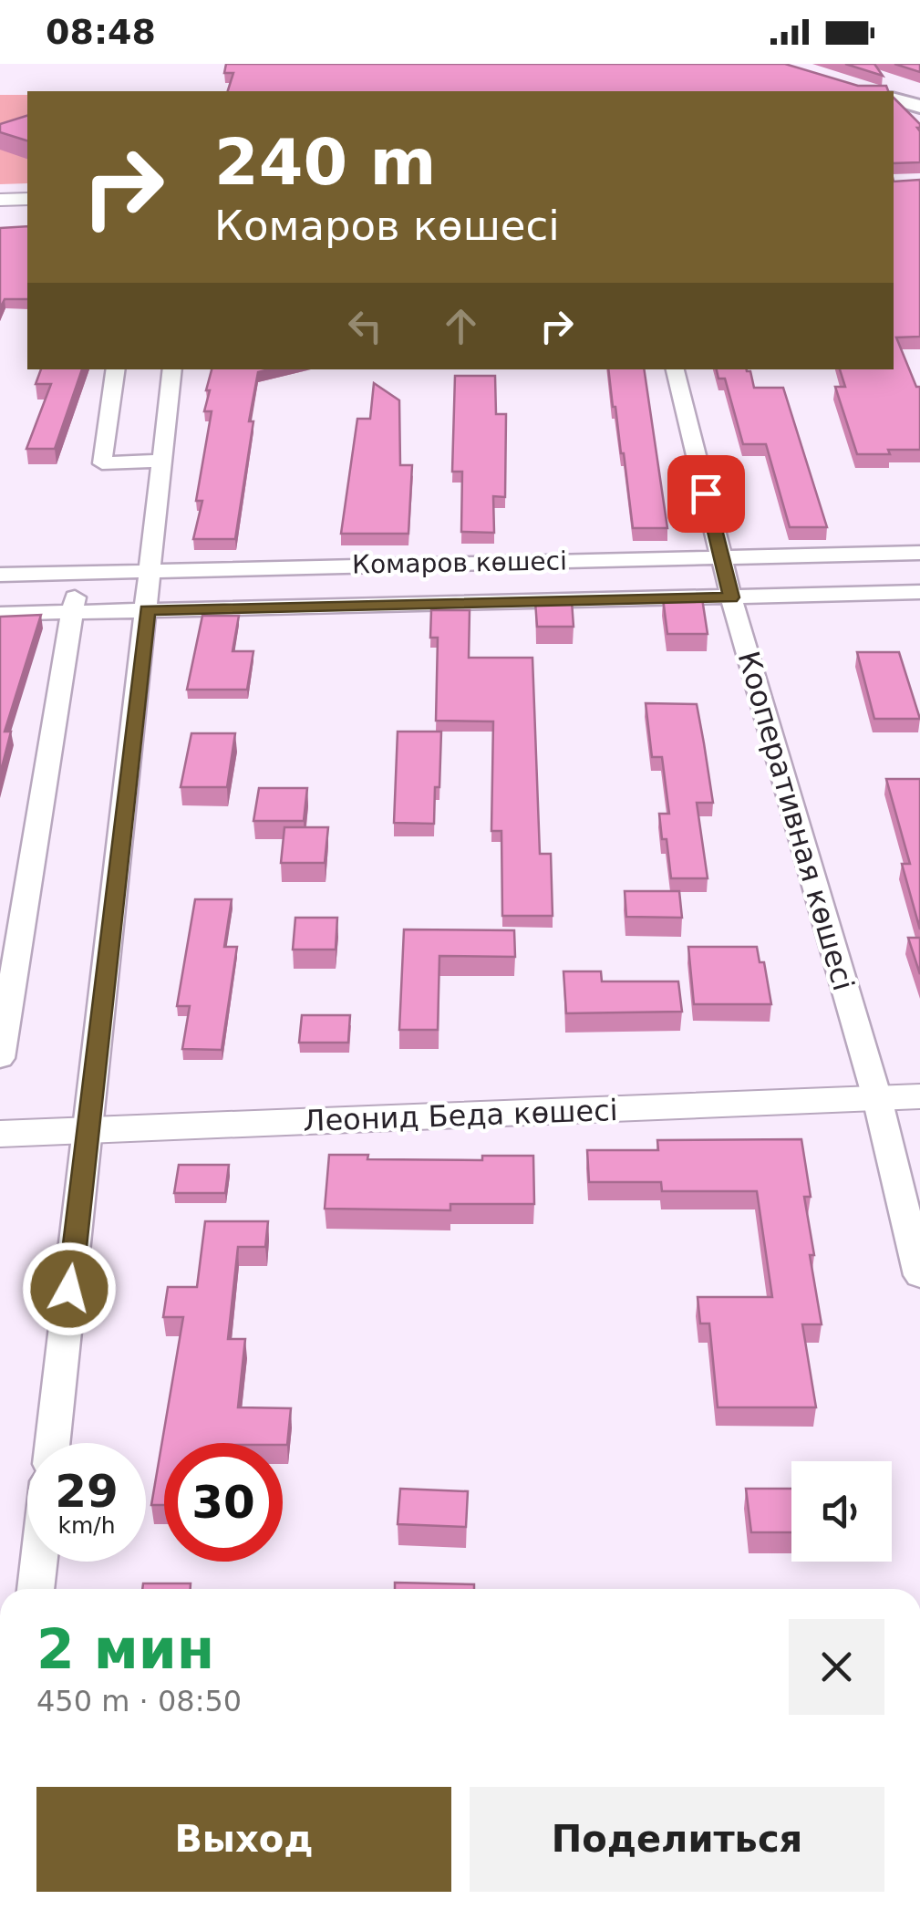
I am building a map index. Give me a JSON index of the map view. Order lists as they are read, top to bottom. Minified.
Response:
{"streets":{"street":["Комаров көшесі","Кооперативная көшесі","Леонид Беда көшесі"]},"crossings":[["Комаров көшесі","Кооперативная көшесі"],["Кооперативная көшесі","Леонид Беда көшесі"]],"page":{"status":"08:48","turn":["240 m","Комаров көшесі"],"speed":"29 km/h","limit":"30","heading":["2 мин","450 m · 08:50"],"buttons":["Выход","Поделиться"]}}
